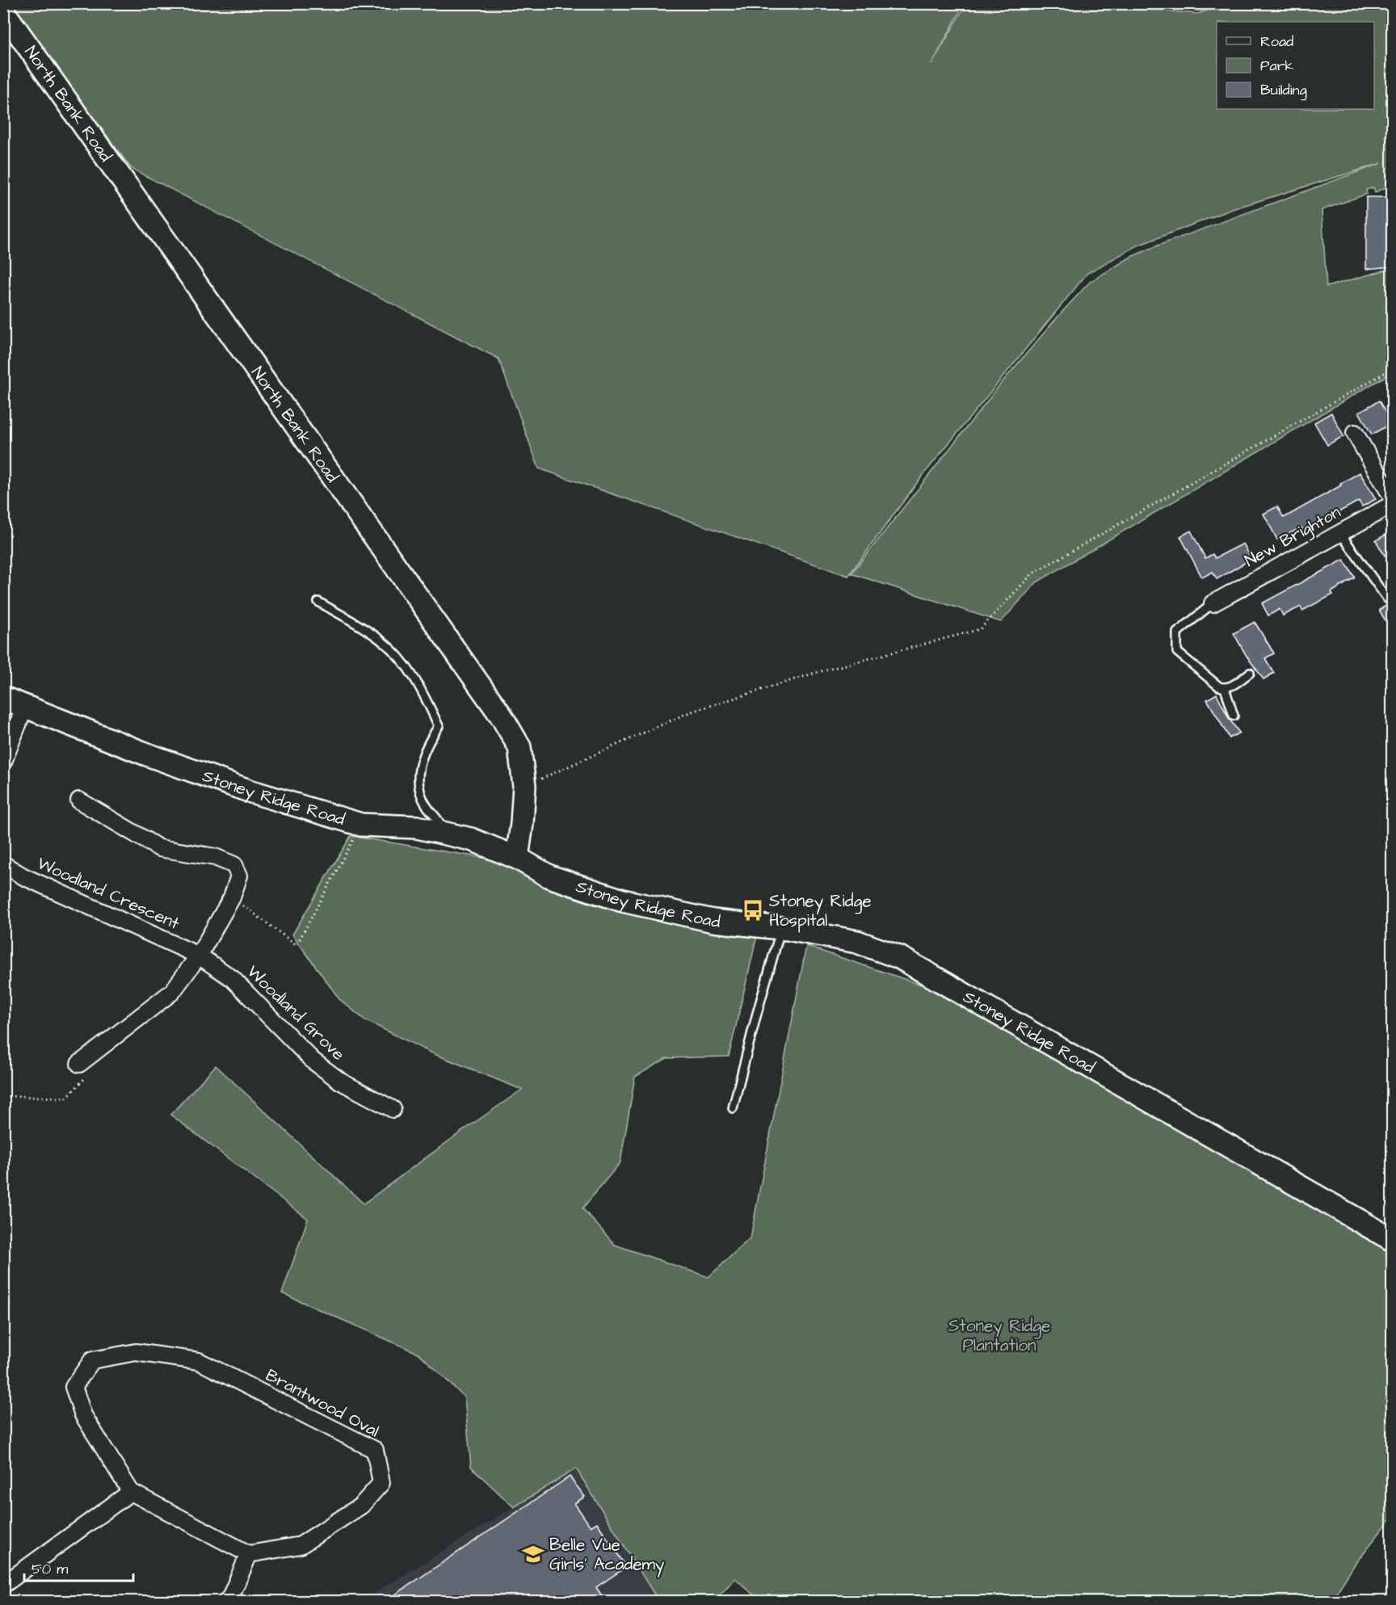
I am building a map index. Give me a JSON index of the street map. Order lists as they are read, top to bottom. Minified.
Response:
{"streets":{"street":["North Bank Road","New Brighton","Stoney Ridge Road","Woodland Crescent","Woodland Grove","Brantwood Oval"]},"crossings":[["North Bank Road","Stoney Ridge Road"],["Woodland Crescent","Woodland Grove"]],"parks":["Stoney Ridge Plantation"],"places":{"bus stop":["Stoney Ridge Hospital"],"school or university":["Belle Vue Girls' Academy"]},"legend":["Road","Park","Building"],"scale_bar":"50 m"}
